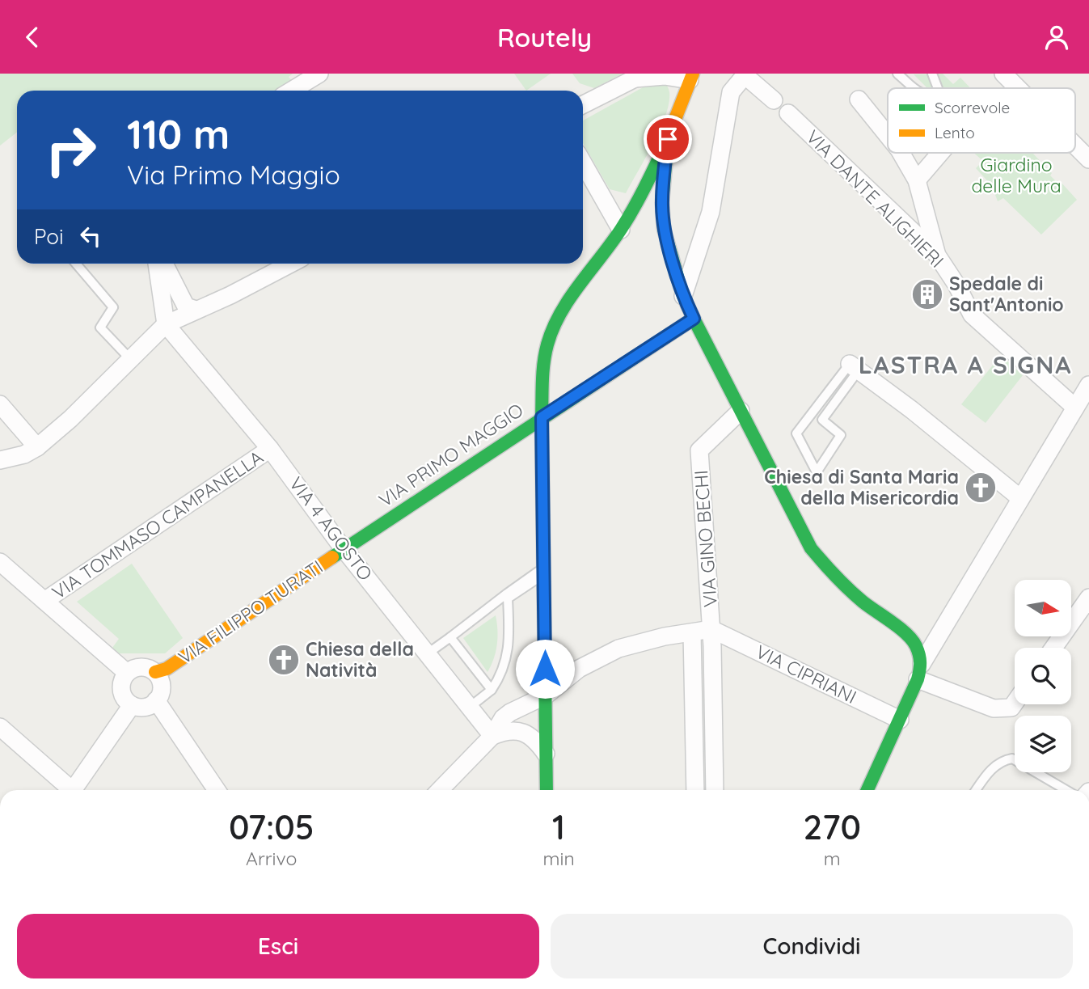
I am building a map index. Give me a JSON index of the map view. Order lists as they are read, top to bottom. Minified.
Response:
{"streets":{"street":["VIA DANTE ALIGHIERI","VIA PRIMO MAGGIO","VIA TOMMASO CAMPANELLA","VIA 4 AGOSTO","VIA GINO BECHI","VIA FILIPPO TURATI","VIA CIPRIANI"]},"crossings":[["VIA PRIMO MAGGIO","VIA 4 AGOSTO"],["VIA PRIMO MAGGIO","VIA FILIPPO TURATI"],["VIA TOMMASO CAMPANELLA","VIA 4 AGOSTO"],["VIA 4 AGOSTO","VIA FILIPPO TURATI"],["VIA GINO BECHI","VIA CIPRIANI"]],"districts":["LASTRA A SIGNA"],"parks":["Giardino delle Mura"],"places":{"building":["Spedale di Sant'Antonio"],"church":["Chiesa di Santa Maria della Misericordia","Chiesa della Natività"]},"legend":["Scorrevole","Lento"],"north":"right","page":{"header":"Routely","turn":["110 m","Via Primo Maggio"],"then":"Poi","eta":["07:05","Arrivo","1","min","270","m"],"buttons":["Esci","Condividi"]}}
